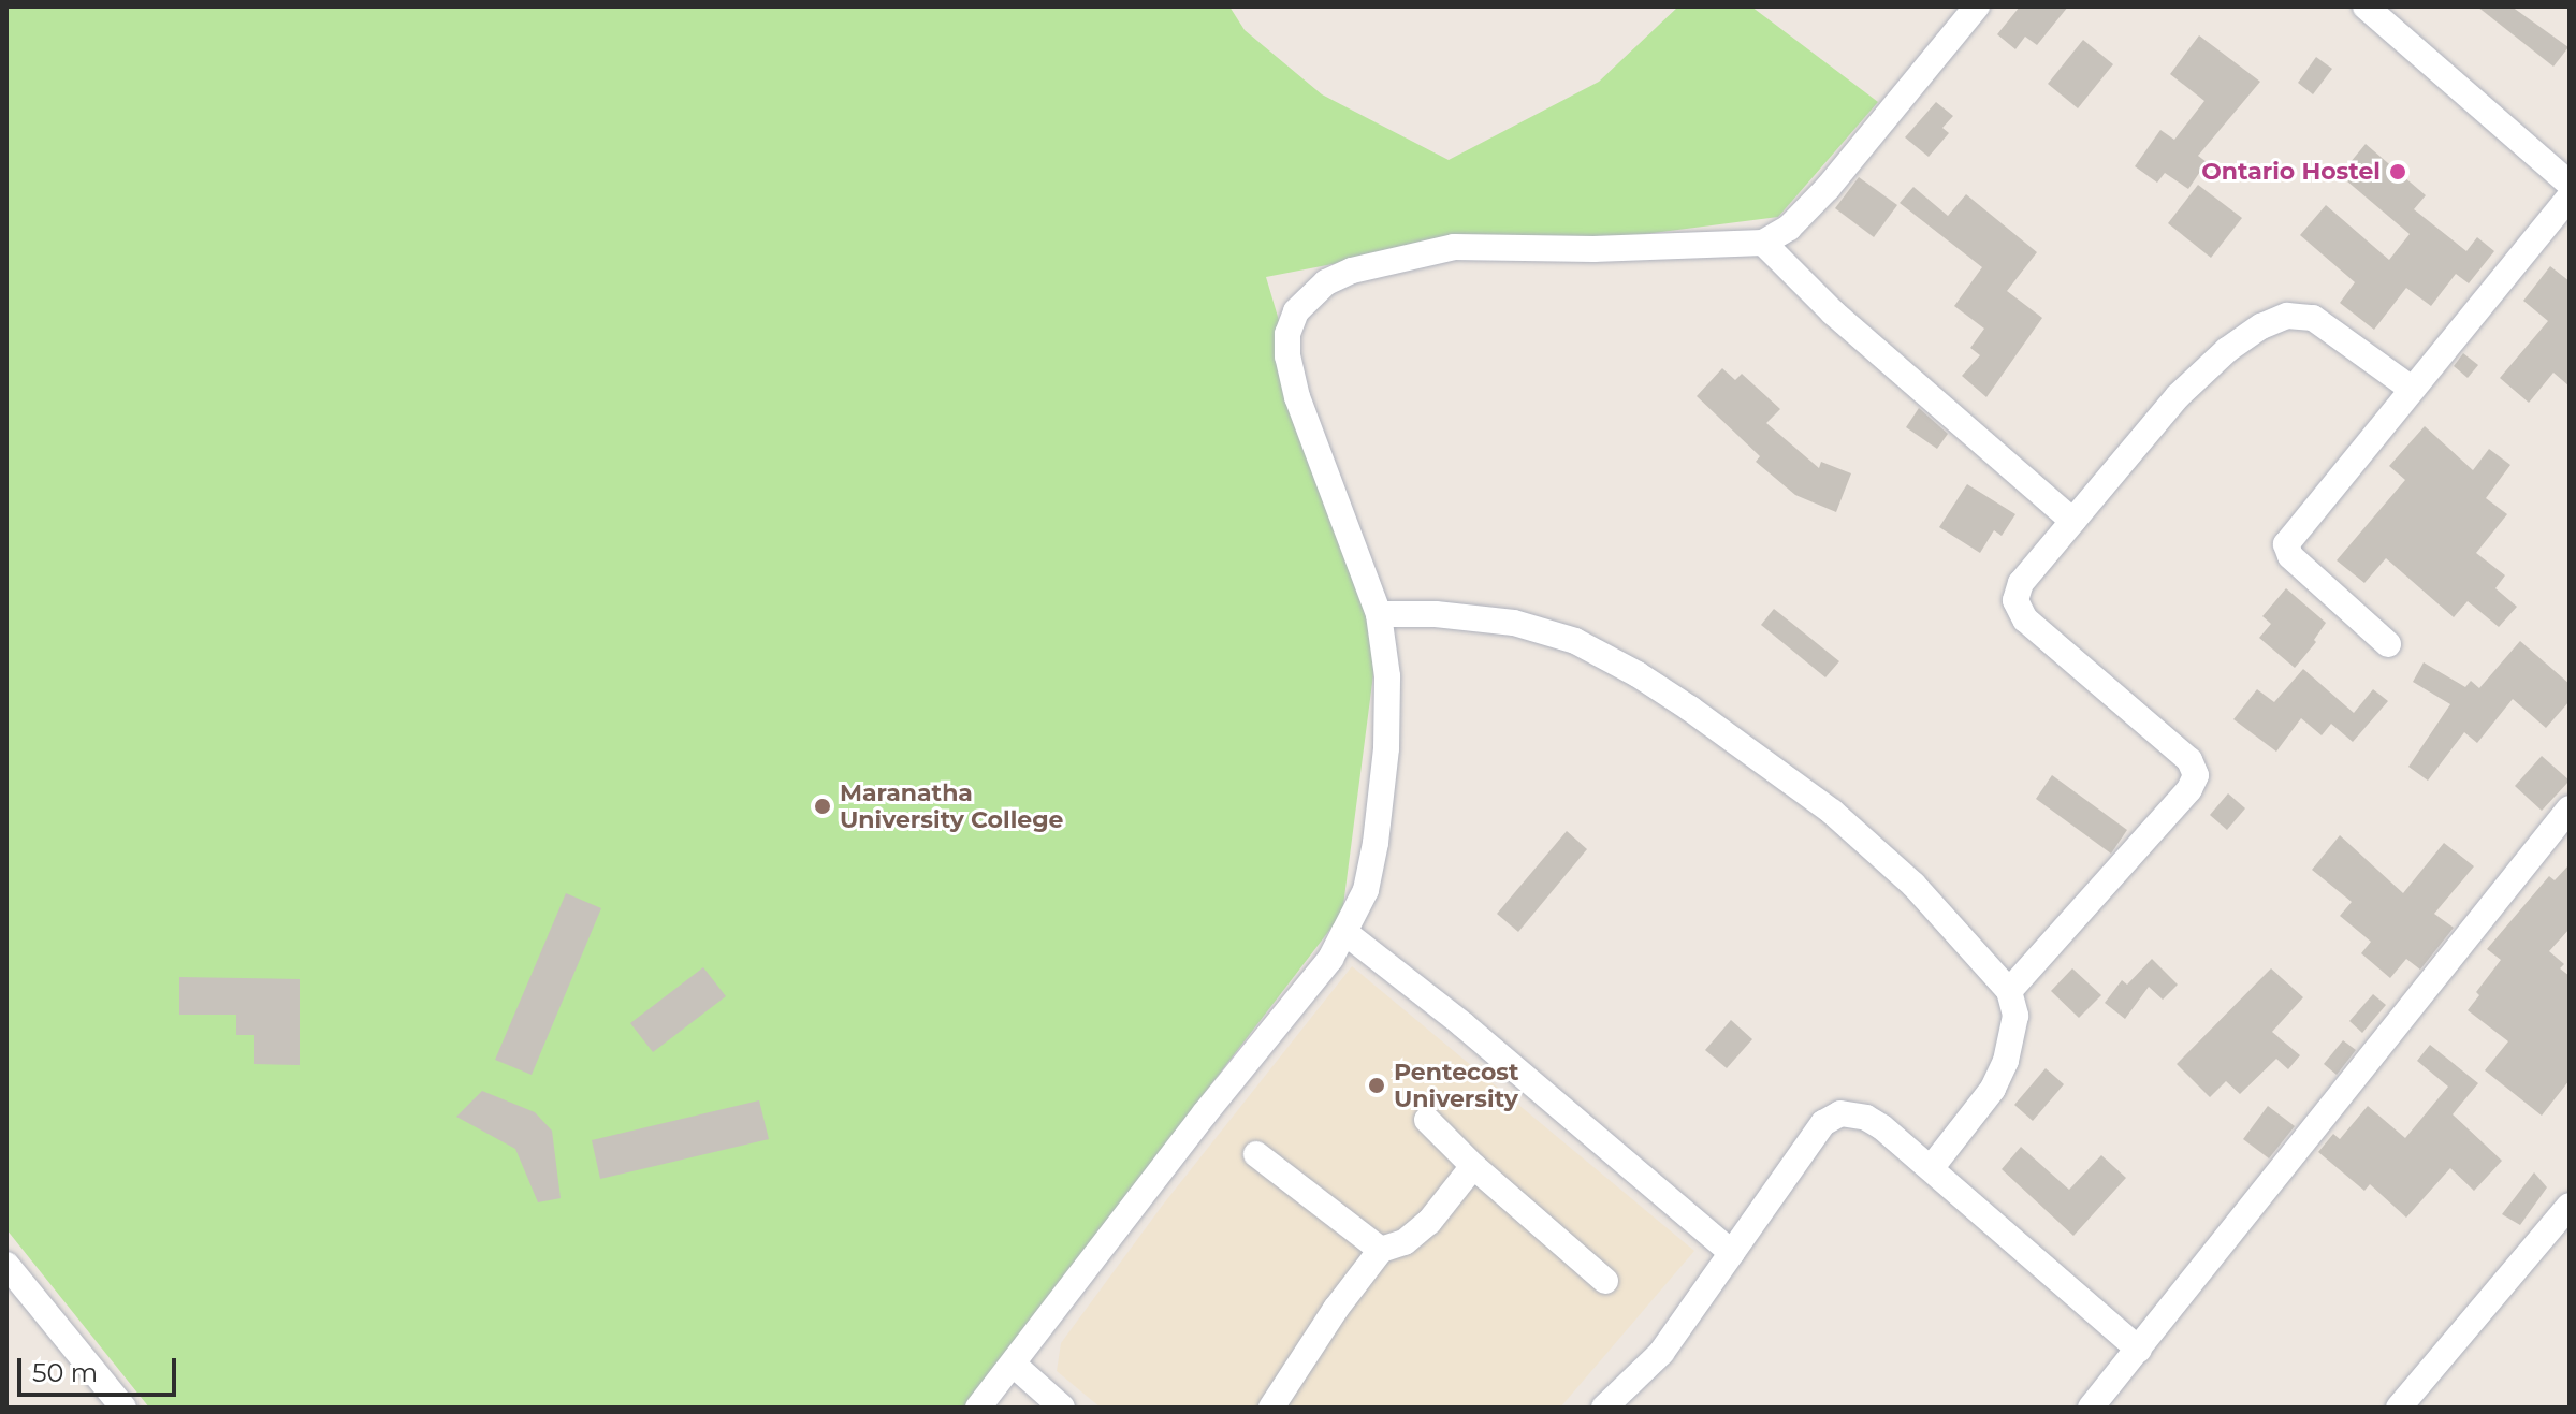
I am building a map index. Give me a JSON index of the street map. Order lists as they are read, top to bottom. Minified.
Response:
{"places":["Ontario Hostel","Maranatha University College","Pentecost University"],"scale_bar":"50 m"}
